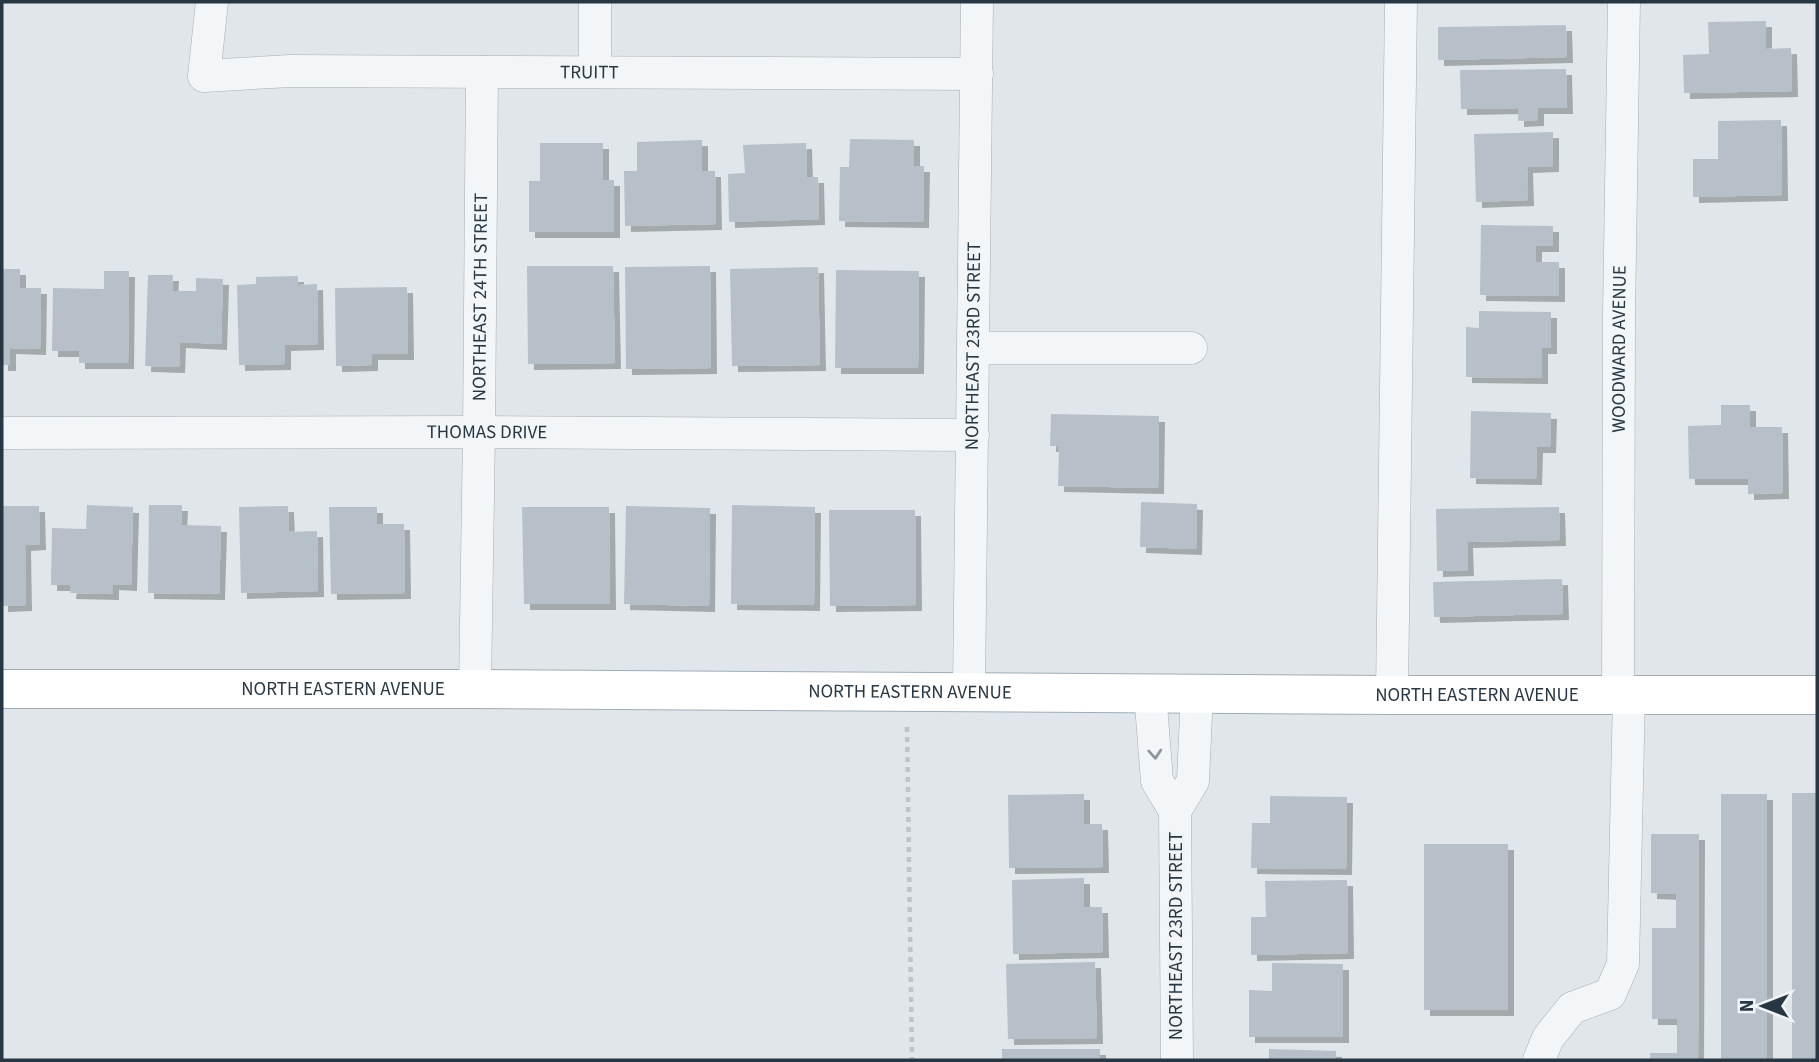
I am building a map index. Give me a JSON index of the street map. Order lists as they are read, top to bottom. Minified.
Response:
{"streets":{"main road":["NORTH EASTERN AVENUE"],"street":["TRUITT","NORTHEAST 24TH STREET","NORTHEAST 23RD STREET","WOODWARD AVENUE","THOMAS DRIVE"]},"crossings":[["TRUITT","NORTHEAST 24TH STREET"],["TRUITT","NORTHEAST 23RD STREET"],["NORTHEAST 24TH STREET","THOMAS DRIVE"],["NORTHEAST 24TH STREET","NORTH EASTERN AVENUE"],["NORTHEAST 23RD STREET","THOMAS DRIVE"],["NORTHEAST 23RD STREET","NORTH EASTERN AVENUE"],["WOODWARD AVENUE","NORTH EASTERN AVENUE"]],"north":"left"}
